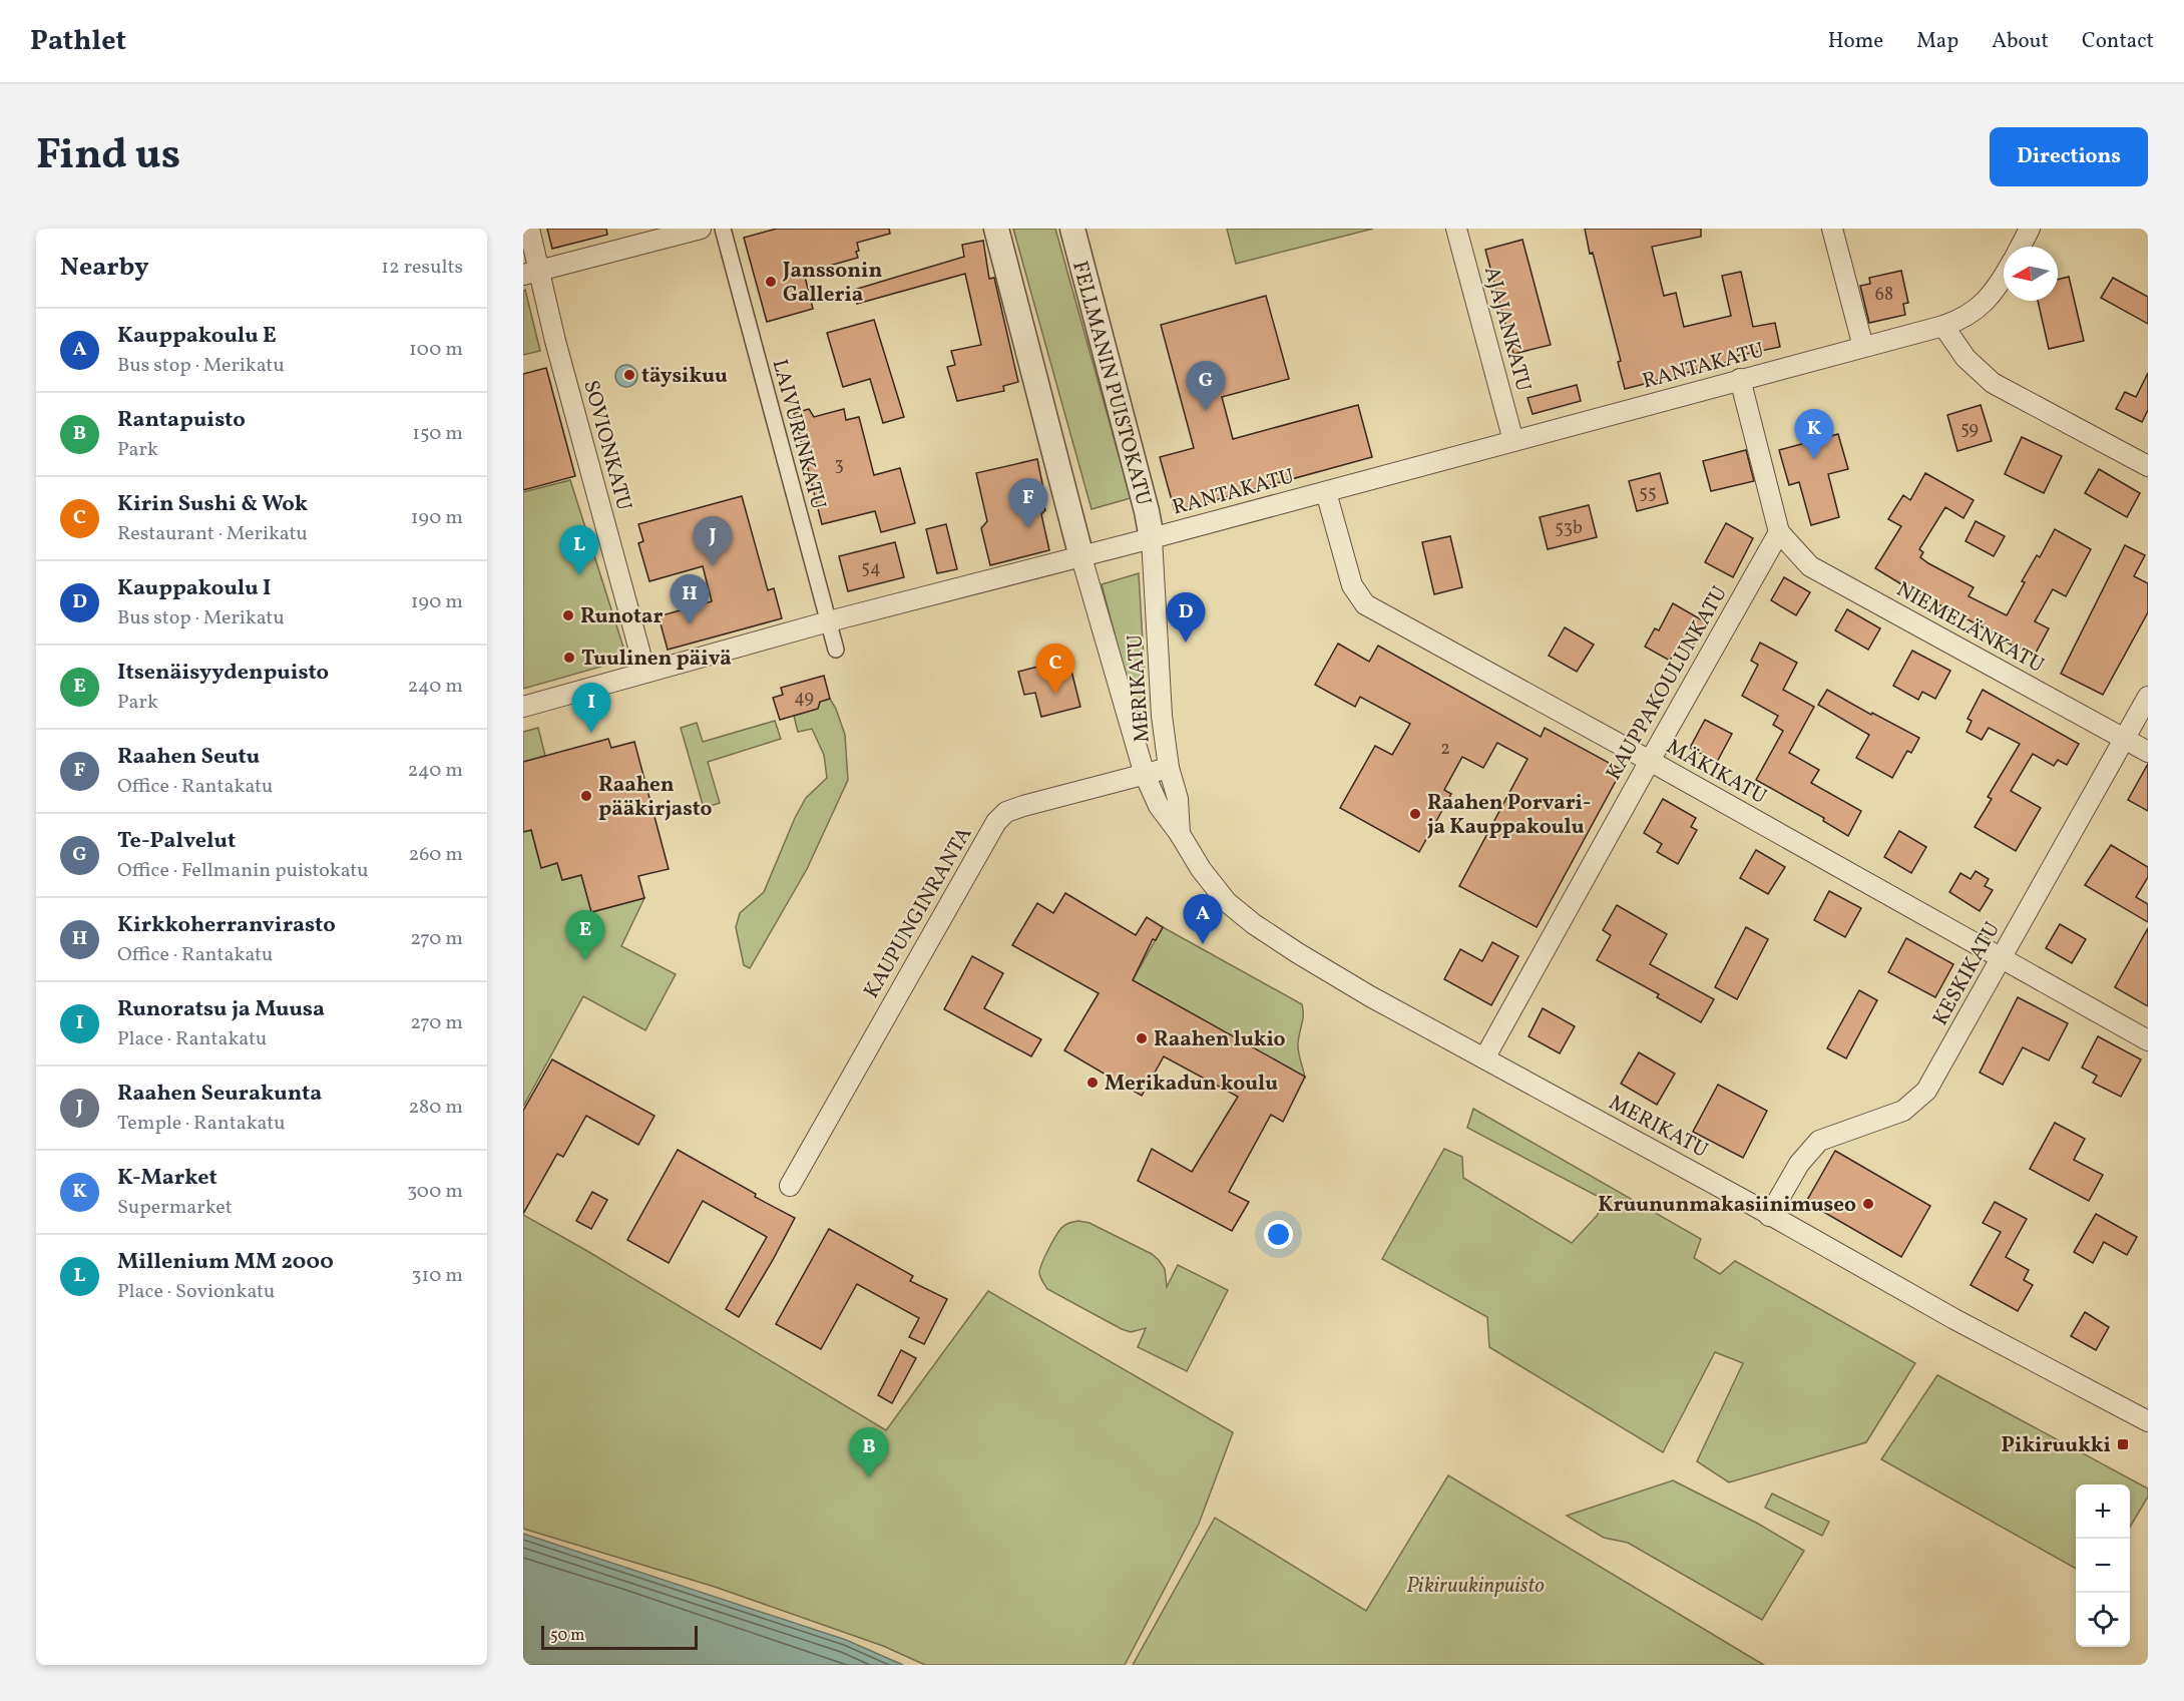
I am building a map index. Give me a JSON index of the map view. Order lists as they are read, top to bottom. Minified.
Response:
{"streets":{"street":["AJAJANKATU","RANTAKATU","FELLMANIN PUISTOKATU","LAIVURINKATU","SOVIONKATU","NIEMELÄNKATU","KAUPPAKOULUNKATU","MERIKATU","MÄKIKATU","KAUPUNGINRANTA","KESKIKATU"]},"crossings":[["AJAJANKATU","RANTAKATU"],["RANTAKATU","FELLMANIN PUISTOKATU"],["RANTAKATU","LAIVURINKATU"],["RANTAKATU","SOVIONKATU"],["RANTAKATU","MERIKATU"],["RANTAKATU","MÄKIKATU"],["FELLMANIN PUISTOKATU","MERIKATU"],["NIEMELÄNKATU","KAUPPAKOULUNKATU"],["NIEMELÄNKATU","KESKIKATU"],["KAUPPAKOULUNKATU","MERIKATU"],["KAUPPAKOULUNKATU","MÄKIKATU"],["MERIKATU","KAUPUNGINRANTA"],["MERIKATU","KESKIKATU"],["MÄKIKATU","KESKIKATU"]],"parks":["Pikiruukinpuisto"],"places":{"other":["Janssonin Galleria","täysikuu","Runotar","Tuulinen päivä","Raahen pääkirjasto","Raahen Porvari- ja Kauppakoulu","Raahen lukio","Merikadun koulu","Kruununmakasiinimuseo"],"transit":["Pikiruukki"]},"house_numbers":["68","59","3","55","53b","54","49","2"],"scale_bar":"50 m","north":"left","page":{"header":"Pathlet","nav":["Home","Map","About","Contact"],"title":"Find us","buttons":"Directions","heading":["Nearby","12 results"],"list":[{"mark":"A","name":"Kauppakoulu E","note":"Bus stop · Merikatu","value":"100 m"},{"mark":"B","name":"Rantapuisto","note":"Park","value":"150 m"},{"mark":"C","name":"Kirin Sushi & Wok","note":"Restaurant · Merikatu","value":"190 m"},{"mark":"D","name":"Kauppakoulu I","note":"Bus stop · Merikatu","value":"190 m"},{"mark":"E","name":"Itsenäisyydenpuisto","note":"Park","value":"240 m"},{"mark":"F","name":"Raahen Seutu","note":"Office · Rantakatu","value":"240 m"},{"mark":"G","name":"Te-Palvelut","note":"Office · Fellmanin puistokatu","value":"260 m"},{"mark":"H","name":"Kirkkoherranvirasto","note":"Office · Rantakatu","value":"270 m"},{"mark":"I","name":"Runoratsu ja Muusa","note":"Place · Rantakatu","value":"270 m"},{"mark":"J","name":"Raahen Seurakunta","note":"Temple · Rantakatu","value":"280 m"},{"mark":"K","name":"K-Market","note":"Supermarket","value":"300 m"},{"mark":"L","name":"Millenium MM 2000","note":"Place · Sovionkatu","value":"310 m"}],"pins":["G","K","F","J","L","H","D","C","I","A","E","B"],"map_buttons":["+","−"],"scale":"50 m"}}
